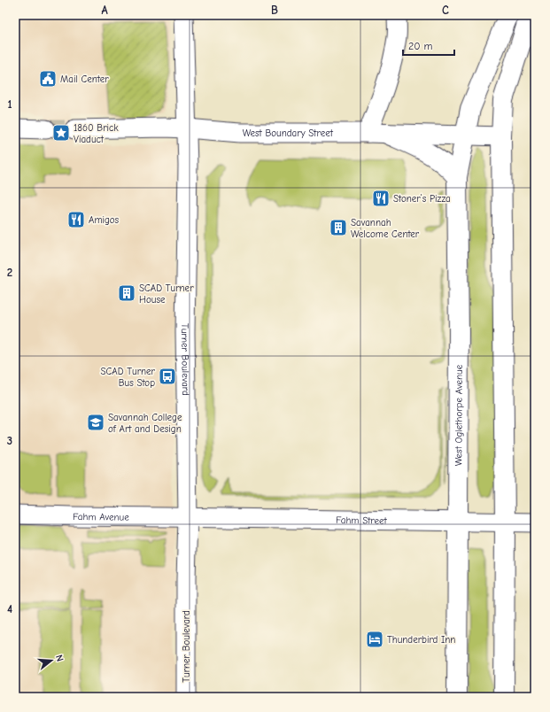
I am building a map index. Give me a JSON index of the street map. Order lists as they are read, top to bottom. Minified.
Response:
{"streets":{"main road":["West Oglethorpe Avenue"],"street":["West Boundary Street","Turner Boulevard","Fahm Avenue","Fahm Street"]},"crossings":[["West Boundary Street","Turner Boulevard"],["West Boundary Street","West Oglethorpe Avenue"],["Turner Boulevard","Fahm Avenue"],["Turner Boulevard","Fahm Street"],["West Oglethorpe Avenue","Fahm Street"],["Fahm Avenue","Fahm Street"]],"places":{"public building":["Mail Center"],"place":["1860 Brick Viaduct"],"restaurant":["Stoner’s Pizza","Amigos"],"building":["Savannah Welcome Center","SCAD Turner House"],"bus stop":["SCAD Turner Bus Stop"],"school or university":["Savannah College of Art and Design"],"hotel":["Thunderbird Inn"]},"scale_bar":"20 m","north":"right","grid":{"columns":["A","B","C"],"rows":["1","2","3","4"]}}
